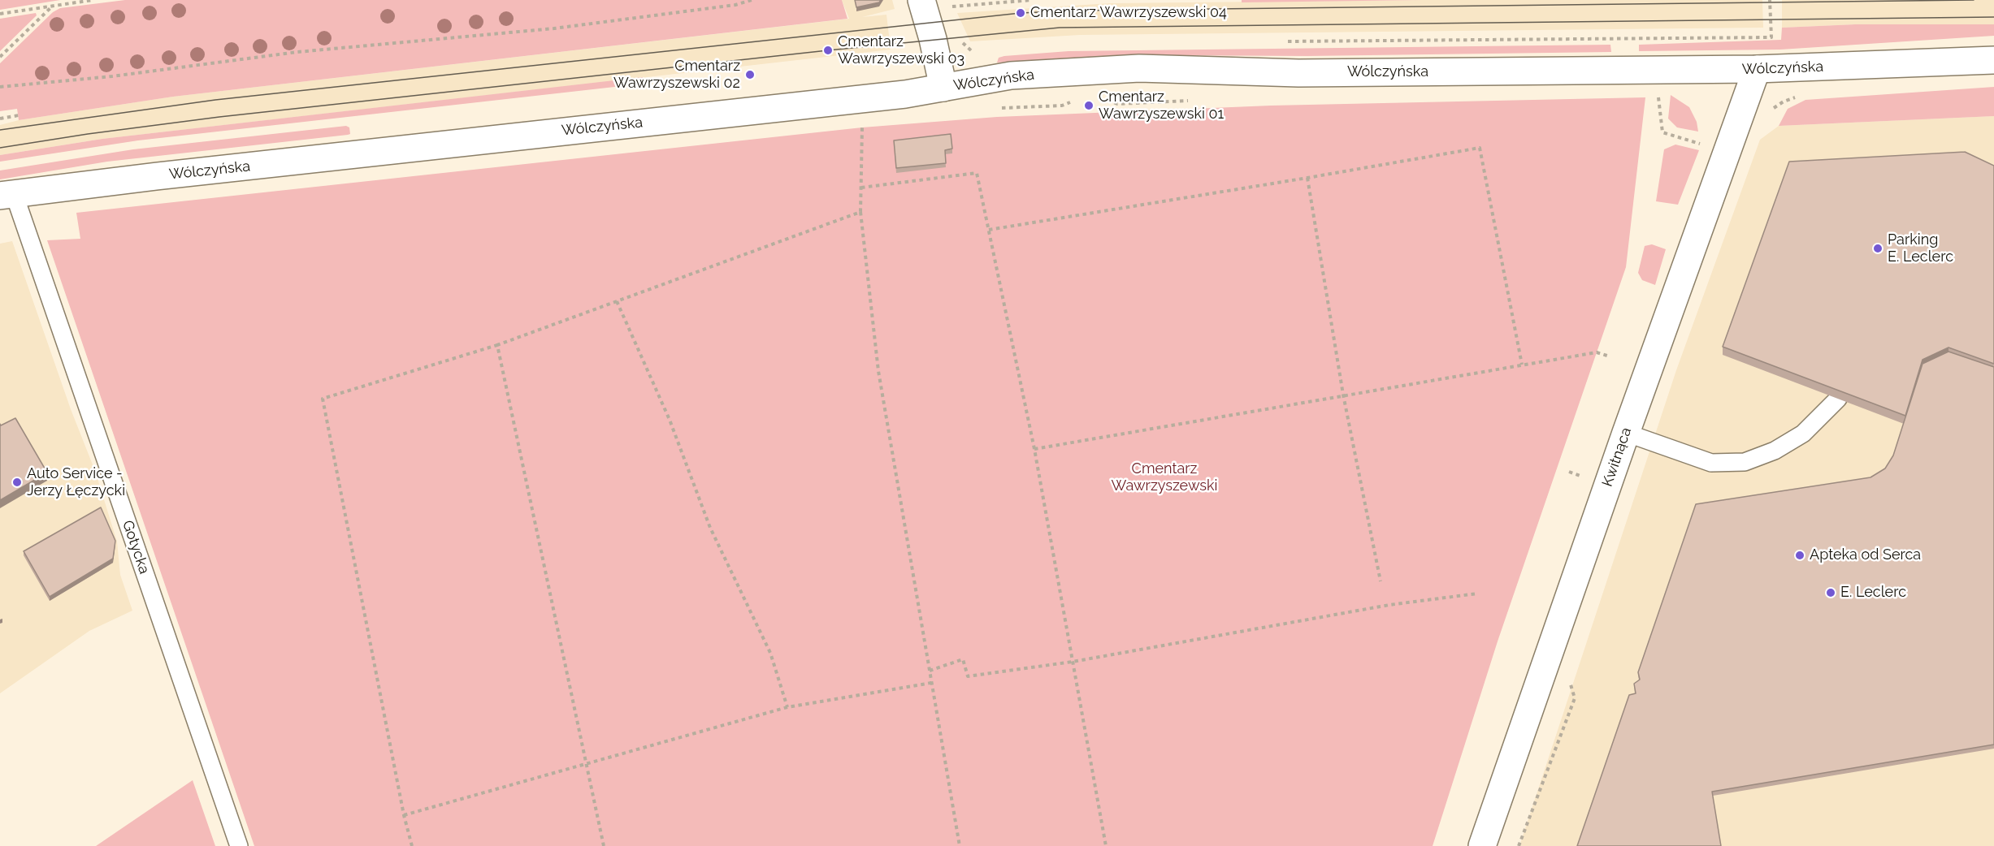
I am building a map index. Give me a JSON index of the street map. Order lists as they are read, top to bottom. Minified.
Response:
{"streets":{"main road":["Wólczyńska","Kwitnąca"],"lane":["Gotycka"]},"crossings":[["Wólczyńska","Kwitnąca"],["Wólczyńska","Gotycka"]],"parks":["Cmentarz Wawrzyszewski"],"places":["Cmentarz Wawrzyszewski 04","Cmentarz Wawrzyszewski 03","Cmentarz Wawrzyszewski 02","Cmentarz Wawrzyszewski 01","Parking E. Leclerc","Auto Service - Jerzy Łęczycki","Apteka od Serca","E. Leclerc"]}
